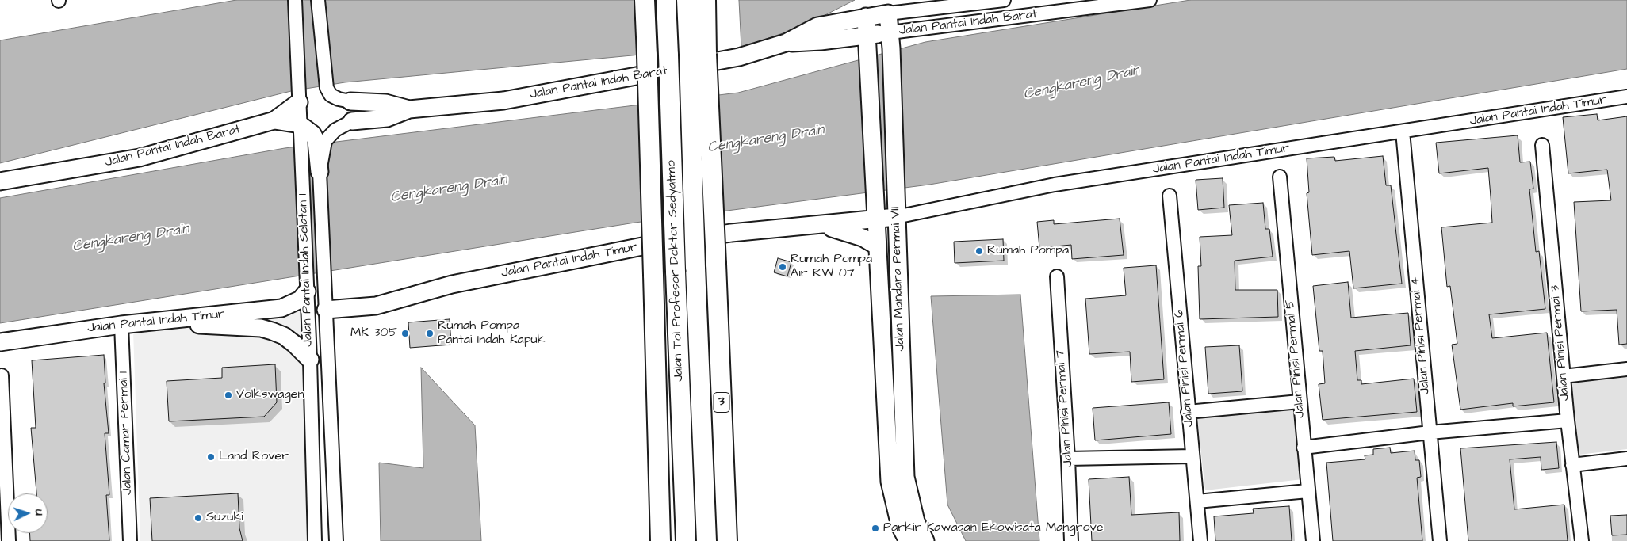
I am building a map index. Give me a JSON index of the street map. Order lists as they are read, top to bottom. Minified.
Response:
{"streets":{"highway":["Jalan Tol Profesor Doktor Sedyatmo","3"],"main road":["Jalan Pantai Indah Barat","Jalan Pantai Indah Timur","Jalan Mandara Permai VII"],"street":["Jalan Pantai Indah Selatan 1","Jalan Pinisi Permai 4","Jalan Pinisi Permai 3","Jalan Pinisi Permai 5","Jalan Pinisi Permai 6","Jalan Pinisi Permai 7","Jalan Camar Permai 1"]},"crossings":[["Jalan Pantai Indah Barat","Jalan Mandara Permai VII"],["Jalan Pantai Indah Timur","Jalan Pantai Indah Selatan 1"],["Jalan Pantai Indah Timur","Jalan Mandara Permai VII"],["Jalan Pantai Indah Timur","Jalan Pinisi Permai 4"],["Jalan Pantai Indah Timur","Jalan Camar Permai 1"]],"water":["Cengkareng Drain"],"places":["Rumah Pompa","Rumah Pompa Air RW 07","MK 305","Rumah Pompa Pantai Indah Kapuk","Volkswagen","Land Rover","Suzuki","Parkir Kawasan Ekowisata Mangrove"],"north":"right"}
